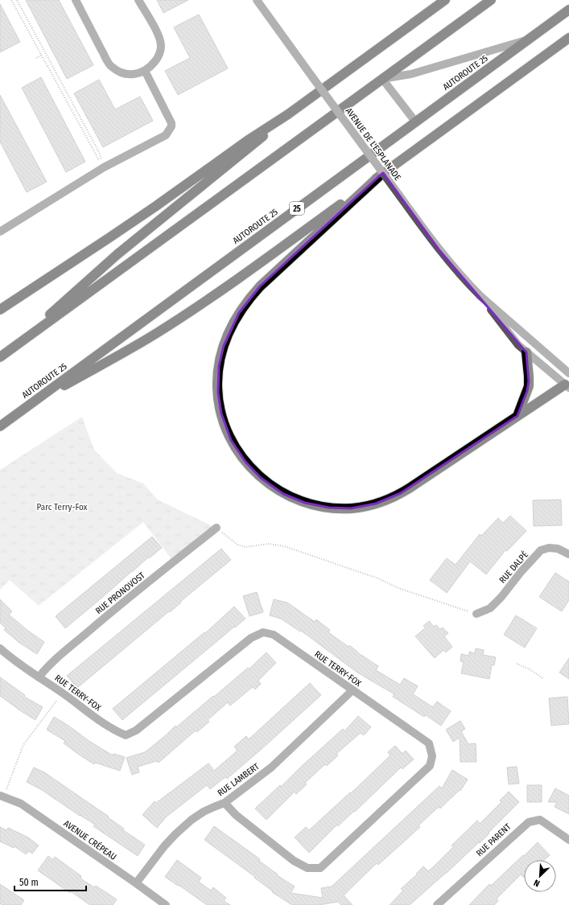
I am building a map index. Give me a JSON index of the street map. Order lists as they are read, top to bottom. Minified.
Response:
{"streets":{"highway":["AUTOROUTE 25","25"],"street":["AVENUE DE L'ESPLANADE","RUE DALPÉ","RUE PRONOVOST","RUE TERRY-FOX","RUE LAMBERT","AVENUE CRÉPEAU","RUE PARENT"]},"crossings":[["RUE PRONOVOST","RUE TERRY-FOX"],["RUE TERRY-FOX","RUE LAMBERT"],["RUE LAMBERT","AVENUE CRÉPEAU"]],"parks":["Parc Terry-Fox"],"scale_bar":"50 m","north":"bottom left"}
